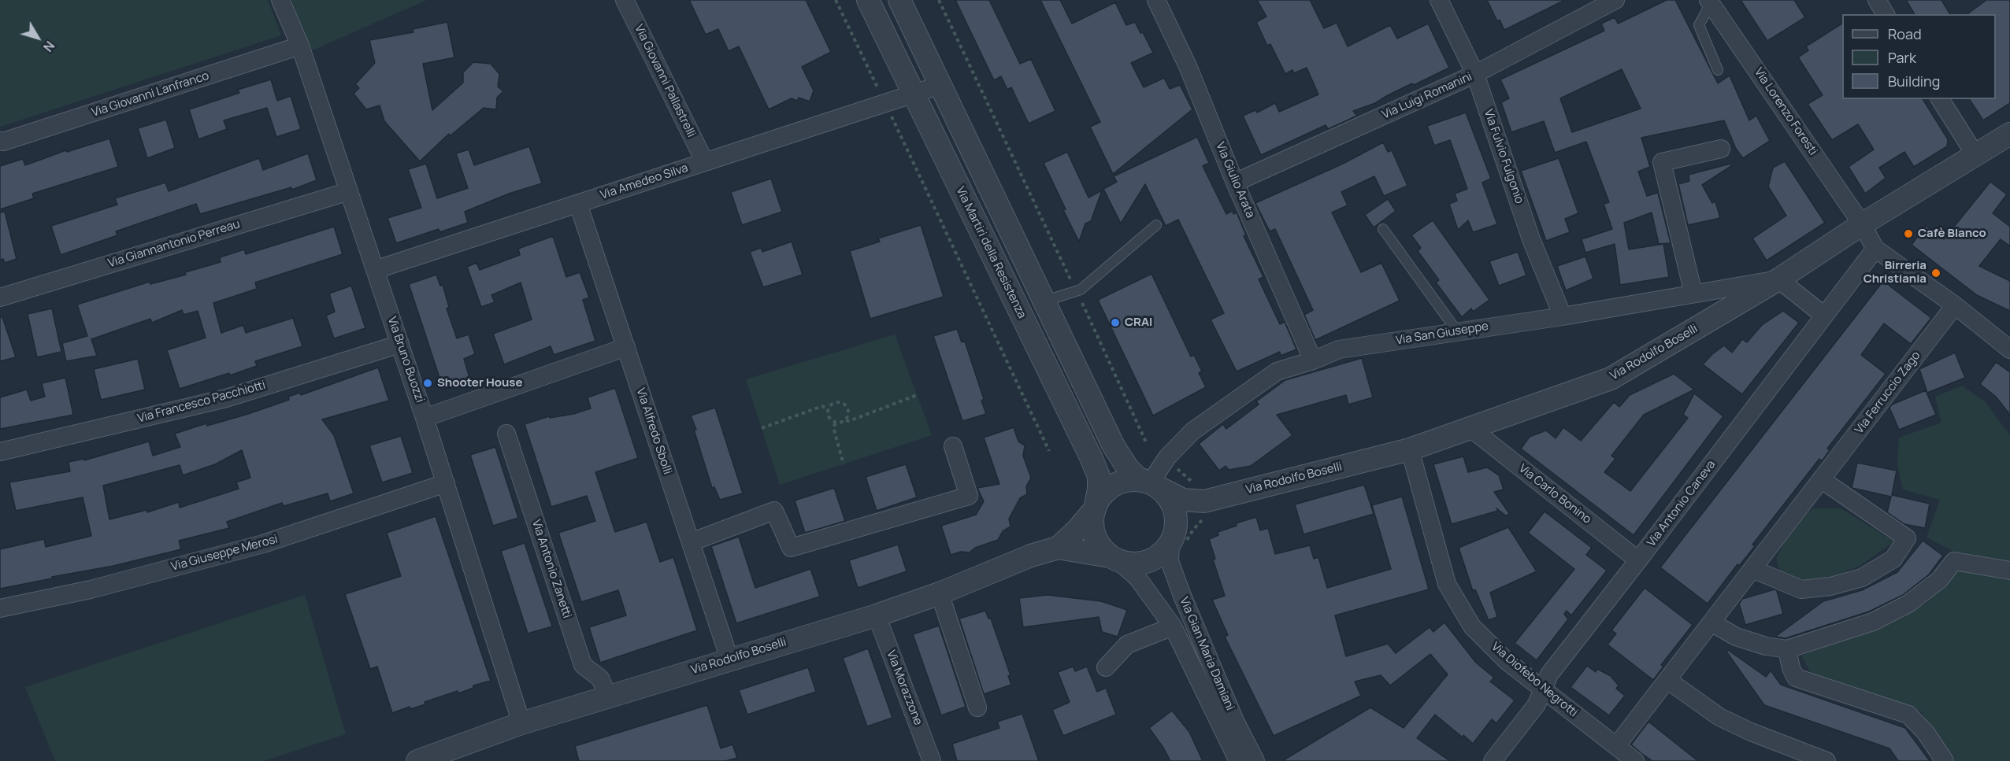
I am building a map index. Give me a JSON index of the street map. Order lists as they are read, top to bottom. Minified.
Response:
{"streets":{"street":["Via Giovanni Pallastrelli","Via Giovanni Lanfranco","Via Luigi Romanini","Via Lorenzo Foresti","Via Fulvio Fulgonio","Via Giulio Arata","Via Amedeo Silva","Via Giannantonio Perreau","Via Martiri della Resistenza","Via San Giuseppe","Via Rodolfo Boselli","Via Bruno Buozzi","Via Ferruccio Zago","Via Francesco Pacchiotti","Via Alfredo Sbolli","Via Carlo Bonino","Via Antonio Caneva","Via Giuseppe Merosi","Via Antonio Zanetti","Via Gian Maria Damiani","Via Diofebo Negrotti","Via Morazzone"]},"crossings":[["Via Giovanni Pallastrelli","Via Amedeo Silva"],["Via Giovanni Lanfranco","Via Bruno Buozzi"],["Via Luigi Romanini","Via Fulvio Fulgonio"],["Via Luigi Romanini","Via Giulio Arata"],["Via Lorenzo Foresti","Via Rodolfo Boselli"],["Via Lorenzo Foresti","Via Antonio Caneva"],["Via Fulvio Fulgonio","Via San Giuseppe"],["Via Giulio Arata","Via San Giuseppe"],["Via Amedeo Silva","Via Martiri della Resistenza"],["Via Amedeo Silva","Via Bruno Buozzi"],["Via Amedeo Silva","Via Alfredo Sbolli"],["Via Giannantonio Perreau","Via Bruno Buozzi"],["Via Martiri della Resistenza","Via San Giuseppe"],["Via Martiri della Resistenza","Via Rodolfo Boselli"],["Via Martiri della Resistenza","Via Gian Maria Damiani"],["Via San Giuseppe","Via Rodolfo Boselli"],["Via San Giuseppe","Via Gian Maria Damiani"],["Via Rodolfo Boselli","Via Bruno Buozzi"],["Via Rodolfo Boselli","Via Alfredo Sbolli"],["Via Rodolfo Boselli","Via Carlo Bonino"],["Via Rodolfo Boselli","Via Antonio Zanetti"],["Via Rodolfo Boselli","Via Gian Maria Damiani"],["Via Rodolfo Boselli","Via Diofebo Negrotti"],["Via Rodolfo Boselli","Via Morazzone"],["Via Bruno Buozzi","Via Francesco Pacchiotti"],["Via Bruno Buozzi","Via Giuseppe Merosi"],["Via Ferruccio Zago","Via Diofebo Negrotti"],["Via Carlo Bonino","Via Antonio Caneva"],["Via Antonio Caneva","Via Diofebo Negrotti"]],"places":["Cafè Blanco","Birreria Christiania","CRAI","Shooter House"],"legend":["Road","Park","Building"],"north":"bottom right"}
